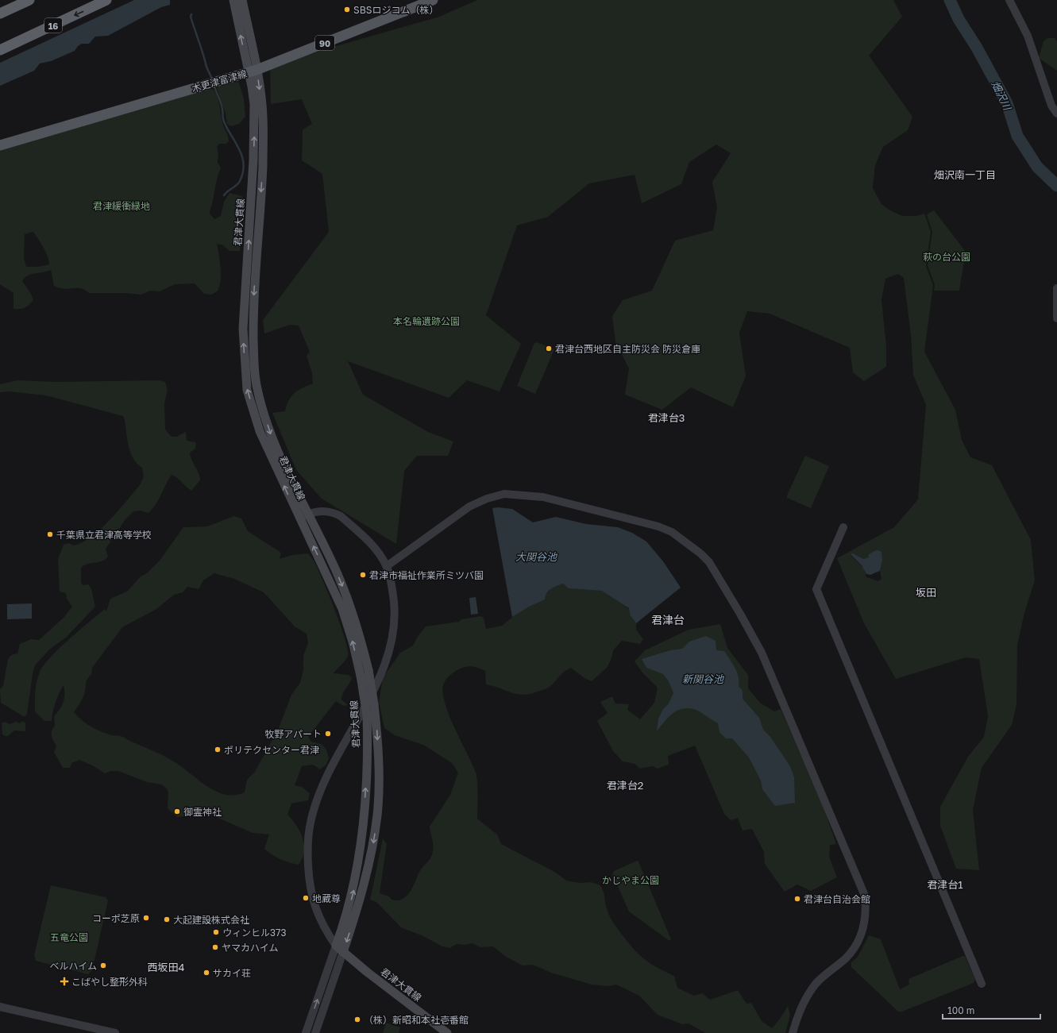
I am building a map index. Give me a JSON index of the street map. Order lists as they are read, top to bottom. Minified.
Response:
{"streets":{"highway":["16"],"main road":["90","木更津富津線","君津大貫線"]},"crossings":[["木更津富津線","君津大貫線"]],"districts":["畑沢南一丁目","君津台3","坂田","君津台","君津台2","君津台1","西坂田4"],"water":["畑沢川","大関谷池","新関谷池"],"parks":["君津緩衝緑地","萩の台公園","本名輪遺跡公園","かじやま公園","五竜公園"],"places":{"other":["SBSロジコム（株）","君津台西地区自主防災会 防災倉庫","千葉県立君津高等学校","君津市福祉作業所ミツバ園","牧野アパート","ポリテクセンター君津","御霊神社","地蔵尊","君津台自治会館","コーポ芝原","大起建設株式会社","ウィンヒル373","ヤマカハイム","ベルハイム","サカイ荘","（株）新昭和本社壱番館"],"health":["こばやし整形外科"]},"scale_bar":"100 m"}
